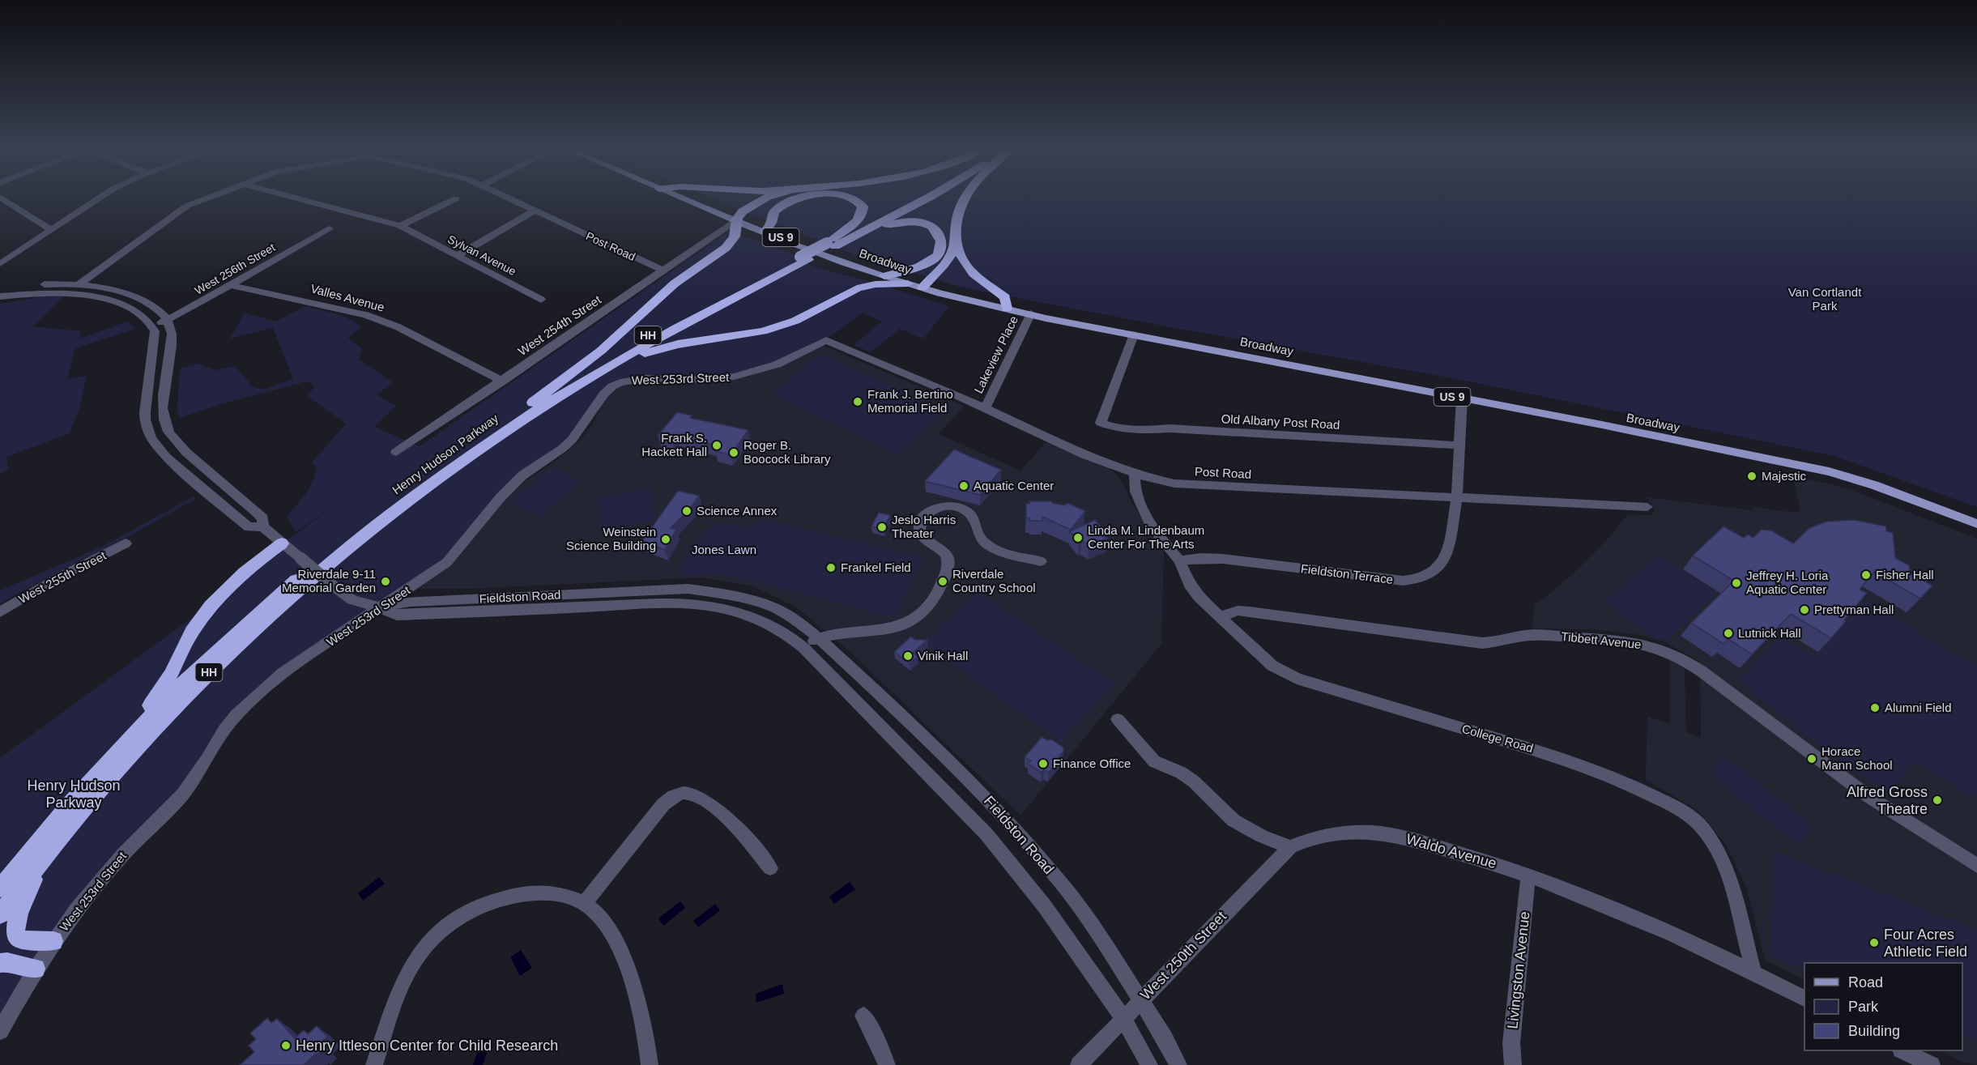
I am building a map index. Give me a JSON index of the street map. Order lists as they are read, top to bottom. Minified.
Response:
{"streets":{"highway":["HH","Henry Hudson Parkway"],"main road":["US 9","Broadway"],"street":["Post Road","Sylvan Avenue","West 256th Street","Valles Avenue","West 254th Street","Lakeview Place","West 253rd Street","Old Albany Post Road","Fieldston Terrace","West 255th Street","Fieldston Road","Tibbett Avenue","College Road","Waldo Avenue","West 250th Street","Livingston Avenue"]},"crossings":[["Post Road","West 254th Street"],["Post Road","Lakeview Place"],["Post Road","West 253rd Street"],["Post Road","Fieldston Terrace"],["Post Road","College Road"],["Broadway","West 254th Street"],["Broadway","Lakeview Place"],["Broadway","Old Albany Post Road"],["Broadway","Fieldston Terrace"],["West 256th Street","Valles Avenue"],["West 256th Street","Fieldston Road"],["Valles Avenue","West 254th Street"],["West 253rd Street","Fieldston Road"],["Old Albany Post Road","Fieldston Terrace"],["Fieldston Terrace","College Road"],["Fieldston Road","West 250th Street"],["Tibbett Avenue","College Road"],["College Road","Waldo Avenue"],["Waldo Avenue","West 250th Street"],["Waldo Avenue","Livingston Avenue"]],"parks":["Van Cortlandt Park","Jones Lawn","Henry Hudson Parkway"],"places":["Frank J. Bertino Memorial Field","Frank S. Hackett Hall","Roger B. Boocock Library","Majestic","Aquatic Center","Science Annex","Jeslo Harris Theater","Linda M. Lindenbaum Center For The Arts","Weinstein Science Building","Frankel Field","Fisher Hall","Riverdale 9-11 Memorial Garden","Riverdale Country School","Jeffrey H. Loria Aquatic Center","Prettyman Hall","Lutnick Hall","Vinik Hall","Alumni Field","Horace Mann School","Finance Office","Alfred Gross Theatre","Four Acres Athletic Field","Henry Ittleson Center for Child Research"],"legend":["Road","Park","Building"]}
